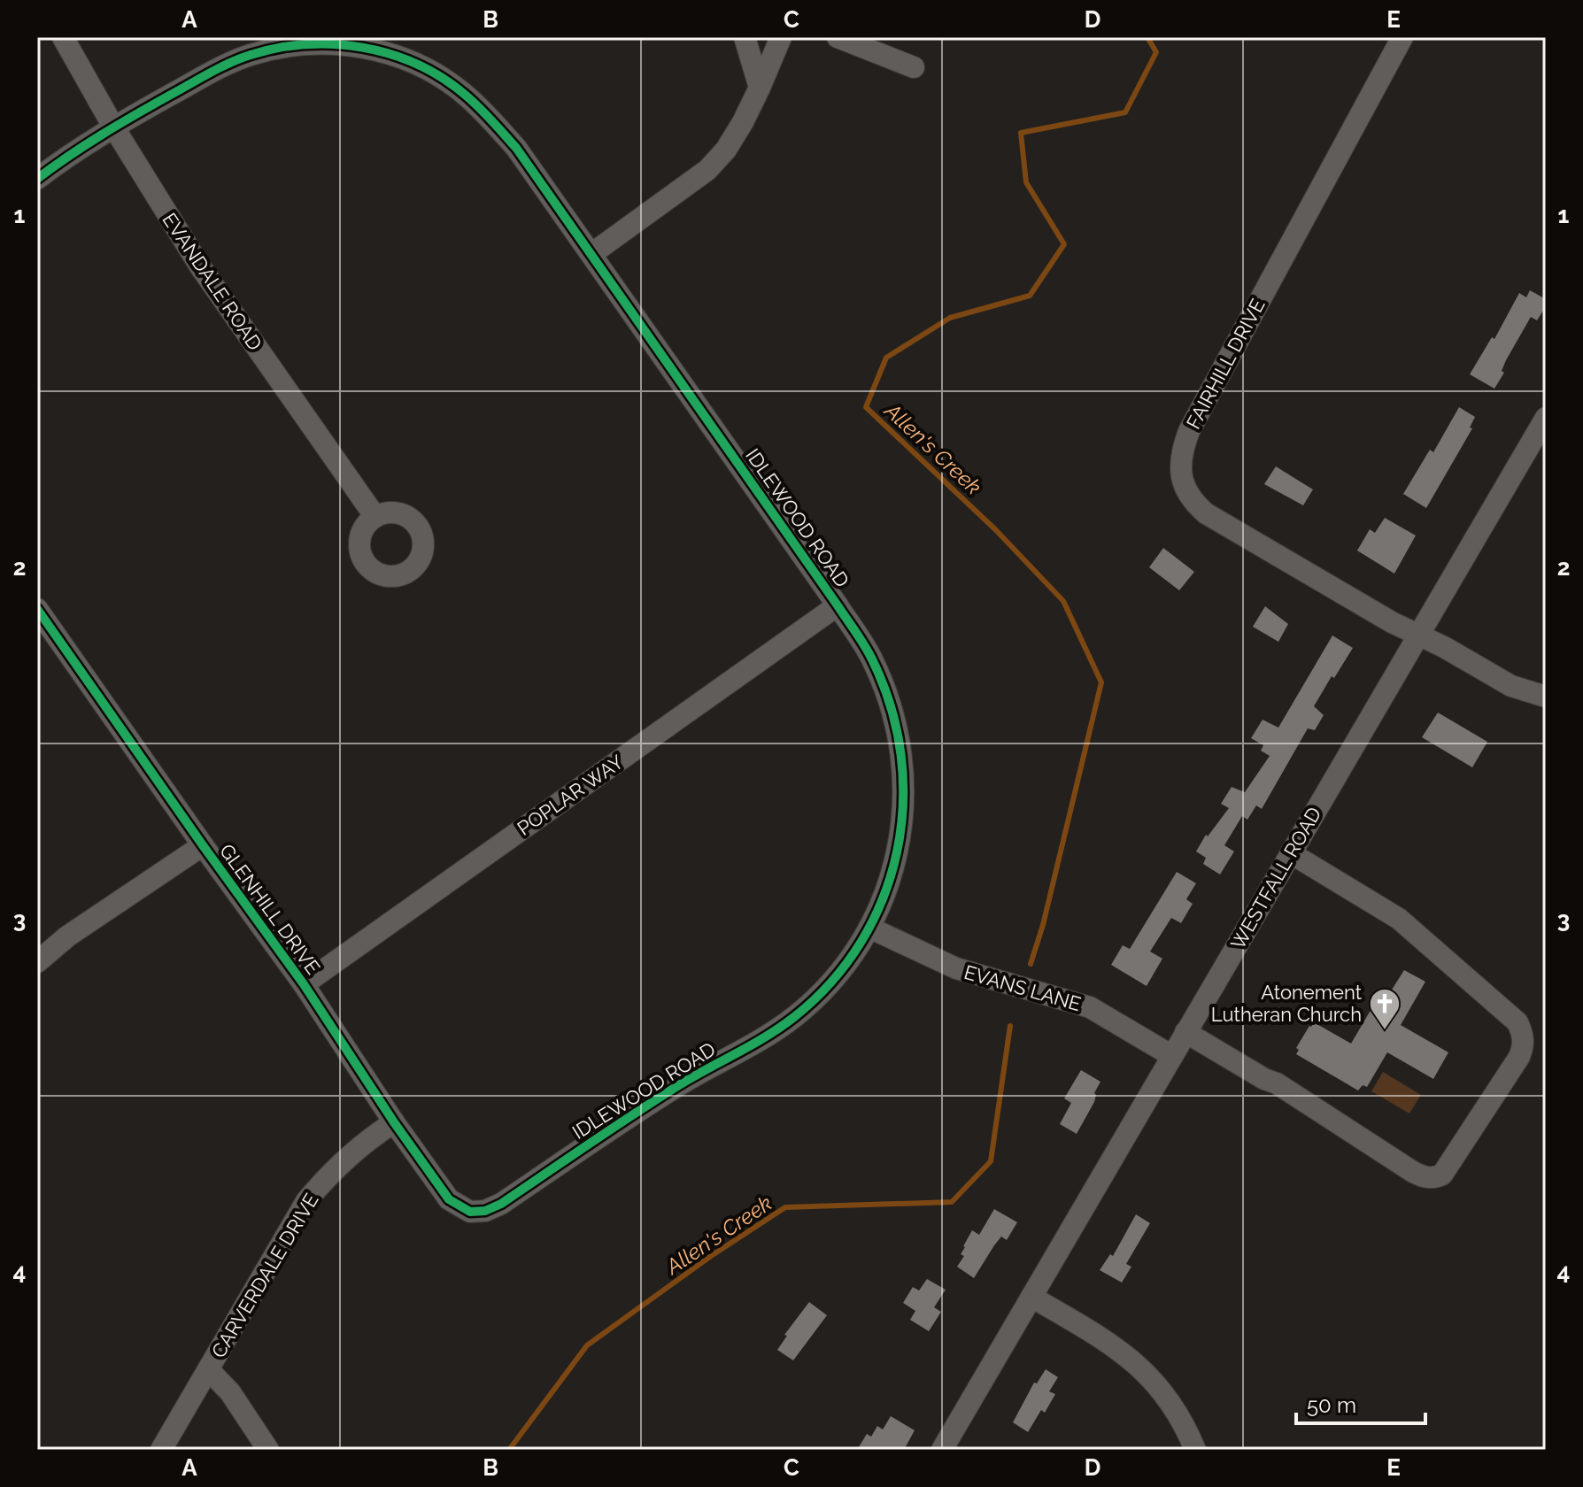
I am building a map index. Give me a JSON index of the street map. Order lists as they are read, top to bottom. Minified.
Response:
{"streets":{"street":["EVANDALE ROAD","FAIRHILL DRIVE","IDLEWOOD ROAD","POPLAR WAY","WESTFALL ROAD","GLENHILL DRIVE","EVANS LANE","CARVERDALE DRIVE"]},"crossings":[["EVANDALE ROAD","IDLEWOOD ROAD"],["FAIRHILL DRIVE","WESTFALL ROAD"],["IDLEWOOD ROAD","POPLAR WAY"],["IDLEWOOD ROAD","GLENHILL DRIVE"],["IDLEWOOD ROAD","EVANS LANE"],["POPLAR WAY","GLENHILL DRIVE"],["WESTFALL ROAD","EVANS LANE"],["GLENHILL DRIVE","CARVERDALE DRIVE"]],"water":["Allen's Creek"],"places":{"church":["Atonement Lutheran Church"]},"scale_bar":"50 m","grid":{"columns":["A","B","C","D","E"],"rows":["1","2","3","4"]}}
